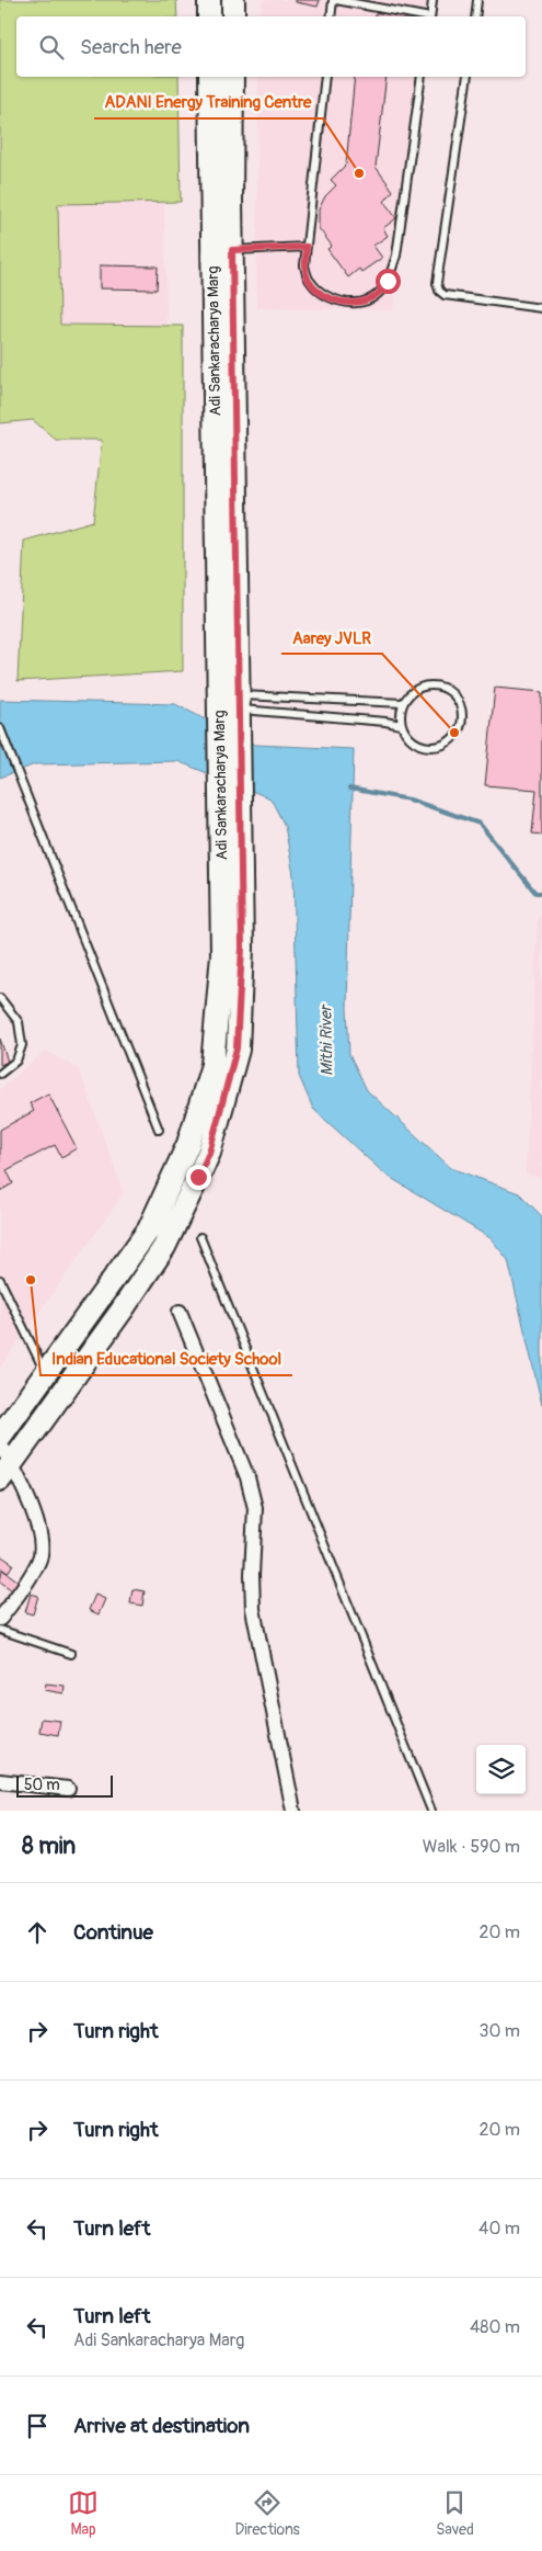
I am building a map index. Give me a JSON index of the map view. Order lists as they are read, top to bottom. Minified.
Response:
{"streets":{"main road":["Adi Sankaracharya Marg"]},"water":["Mithi River"],"places":["ADANI Energy Training Centre","Aarey JVLR","Indian Educational Society School"],"scale_bar":"50 m","page":{"search":"Search here","scale":"50 m","heading":["8 min","Walk · 590 m"],"list":[["Continue","20 m"],["Turn right","30 m"],["Turn right","20 m"],["Turn left","40 m"],["Turn left","Adi Sankaracharya Marg","480 m"],"Arrive at destination"],"nav":["Map","Directions","Saved"]}}
